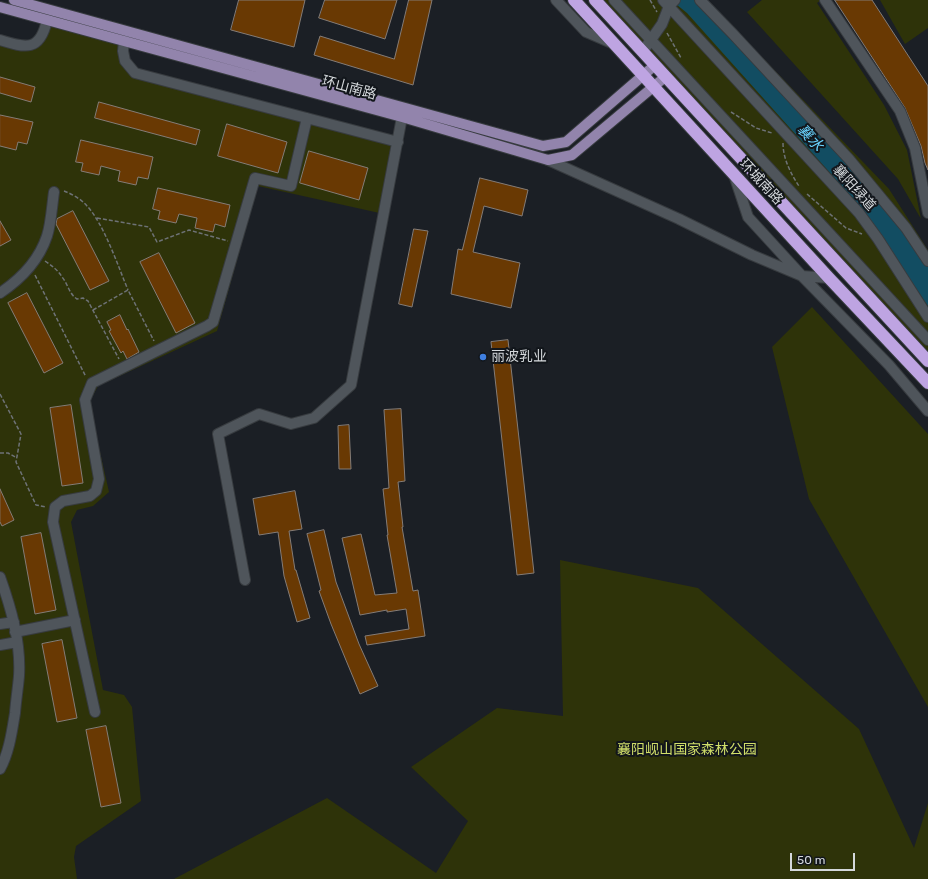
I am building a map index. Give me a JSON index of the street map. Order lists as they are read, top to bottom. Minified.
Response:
{"streets":{"highway":["环城南路"],"main road":["环山南路"],"street":["襄阳绿道"]},"crossings":[["环山南路","环城南路"]],"water":["襄水"],"parks":["襄阳岘山国家森林公园"],"places":["丽波乳业"],"scale_bar":"50 m"}
